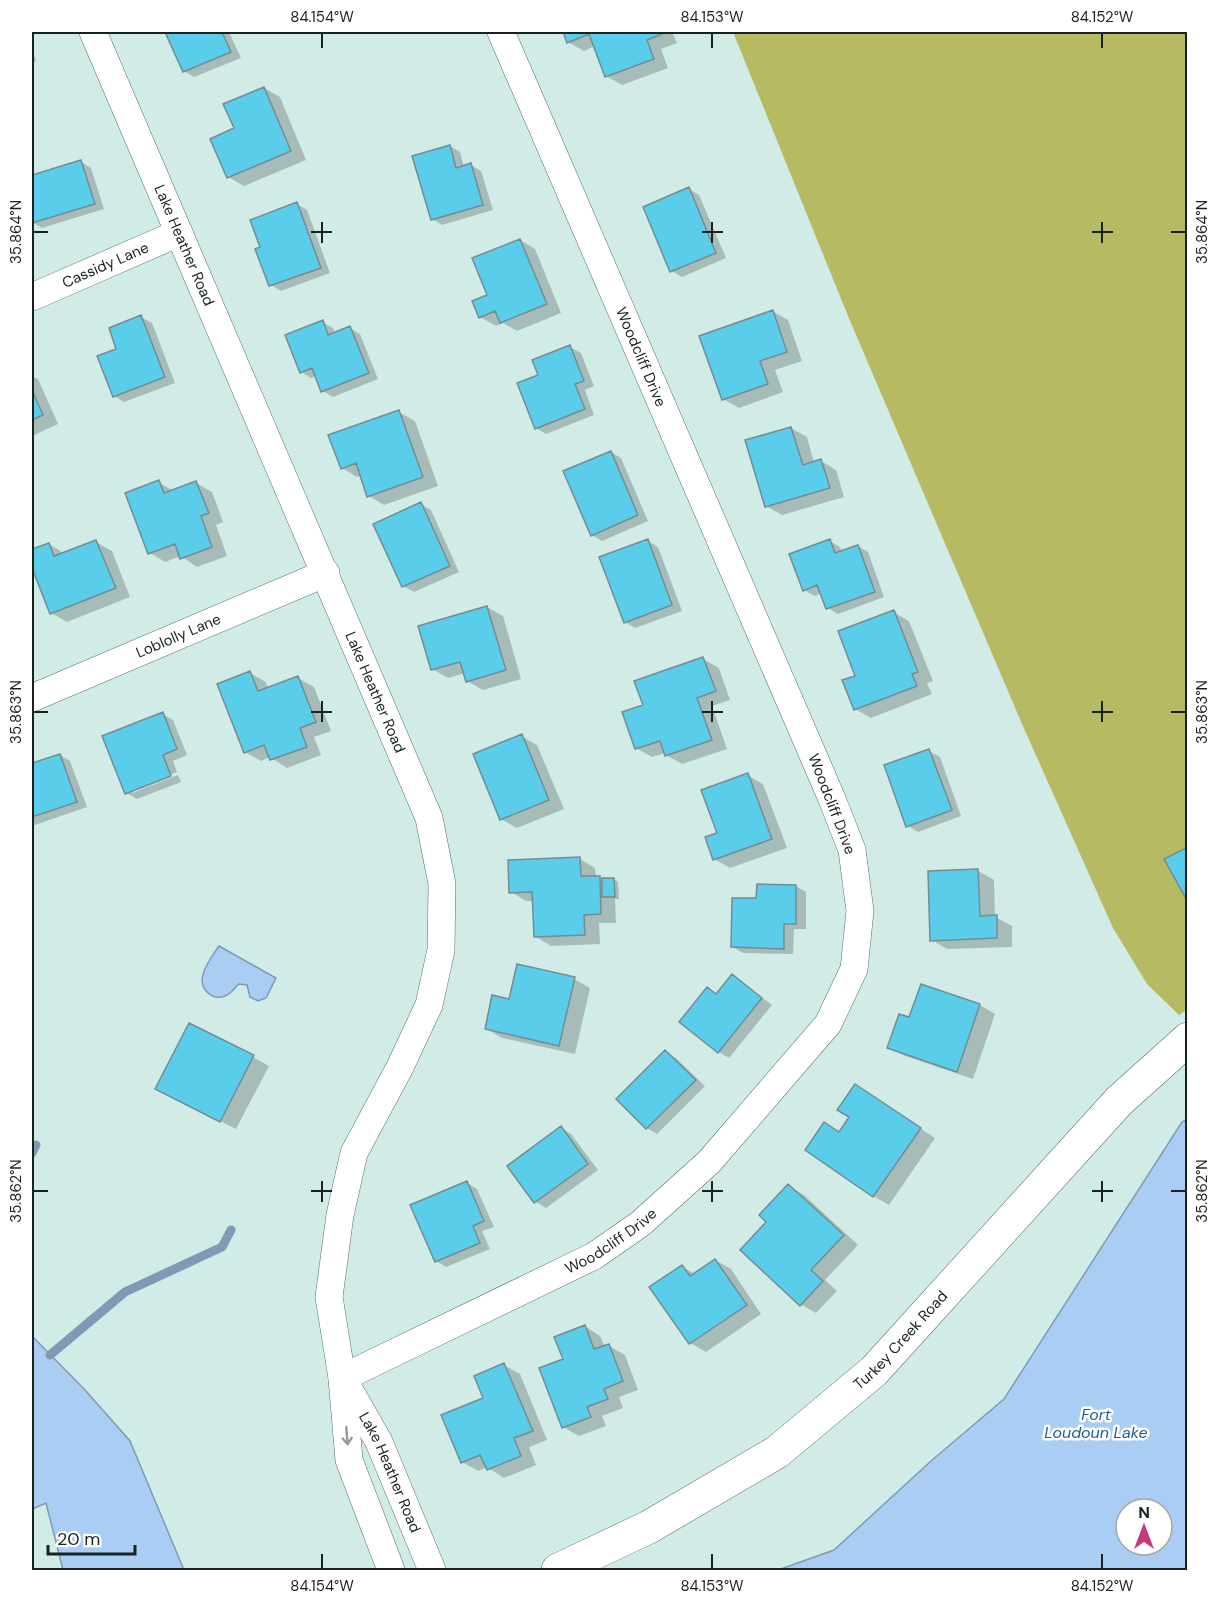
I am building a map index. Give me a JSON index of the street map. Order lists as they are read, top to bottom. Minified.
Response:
{"streets":{"street":["Lake Heather Road","Cassidy Lane","Woodcliff Drive","Loblolly Lane","Turkey Creek Road"]},"crossings":[["Lake Heather Road","Cassidy Lane"],["Lake Heather Road","Woodcliff Drive"],["Lake Heather Road","Loblolly Lane"]],"water":["Fort Loudoun Lake"],"scale_bar":"20 m","north":"top","coordinates":["84.154°W","84.153°W","84.152°W","35.864°N","35.863°N","35.862°N"]}
